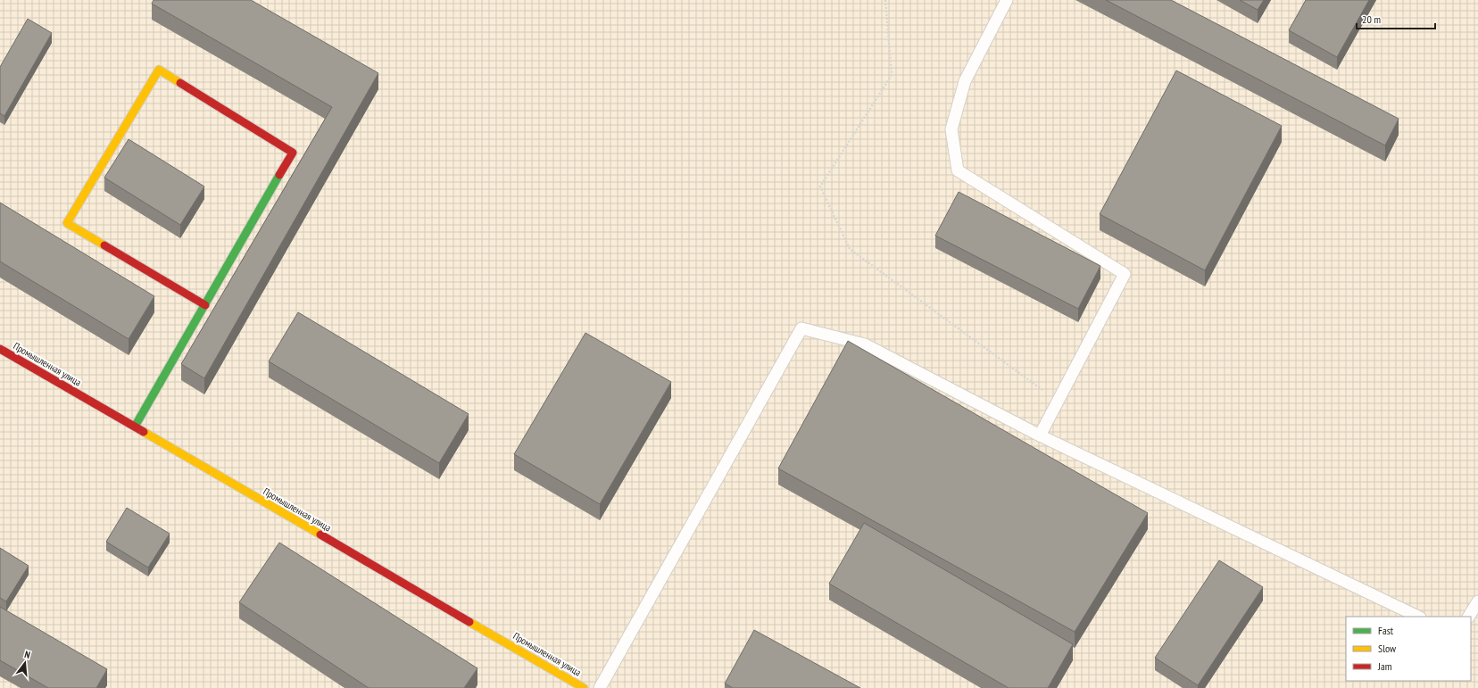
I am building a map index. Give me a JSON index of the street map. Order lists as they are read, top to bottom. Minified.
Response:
{"streets":{"street":["Промышленная улица"]},"legend":["Fast","Slow","Jam"],"scale_bar":"20 m","north":"top"}
